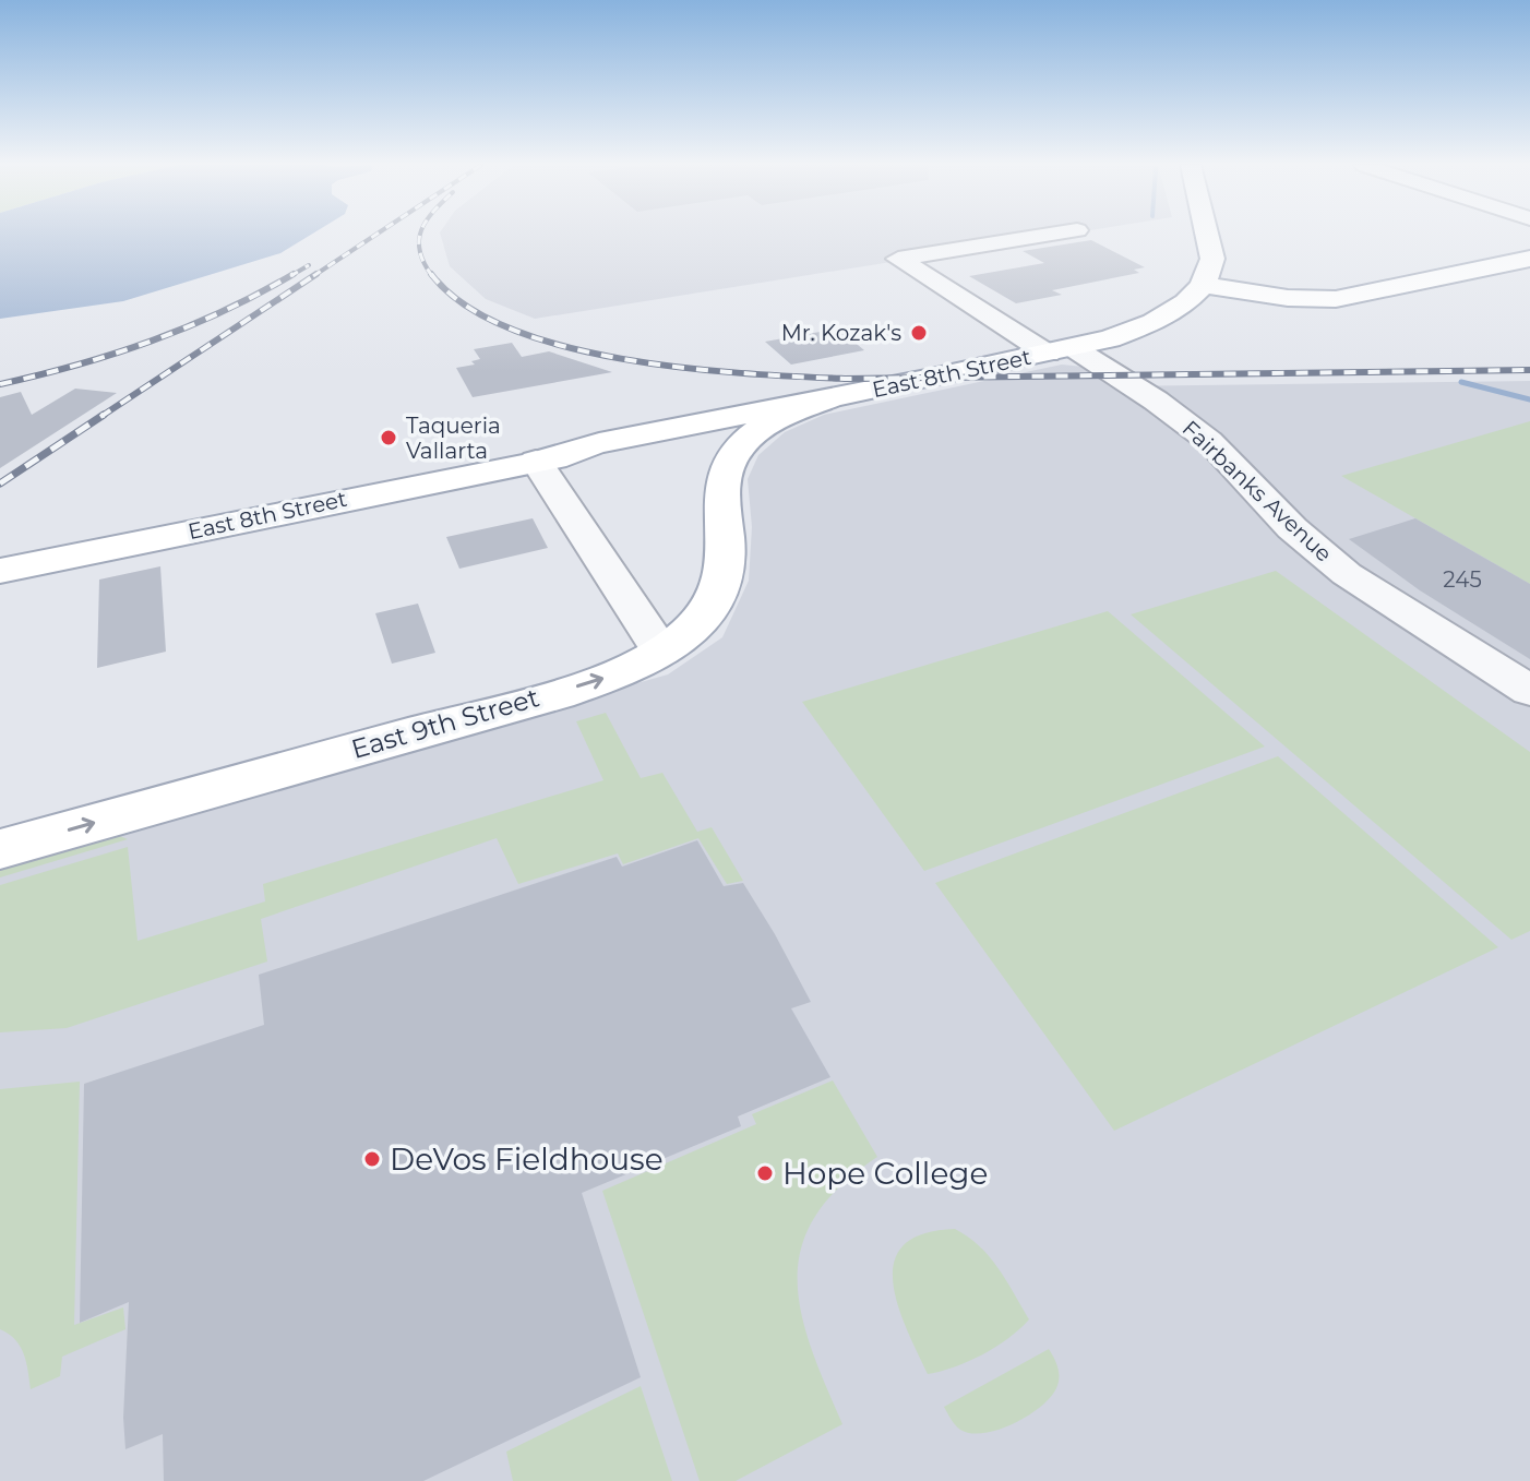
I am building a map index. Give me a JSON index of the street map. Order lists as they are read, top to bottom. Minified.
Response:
{"streets":{"main road":["East 8th Street","East 9th Street"],"street":["Fairbanks Avenue"]},"crossings":[["East 8th Street","Fairbanks Avenue"],["East 8th Street","East 9th Street"]],"places":["Mr. Kozak's","Taqueria Vallarta","DeVos Fieldhouse","Hope College"],"house_numbers":["245"]}
